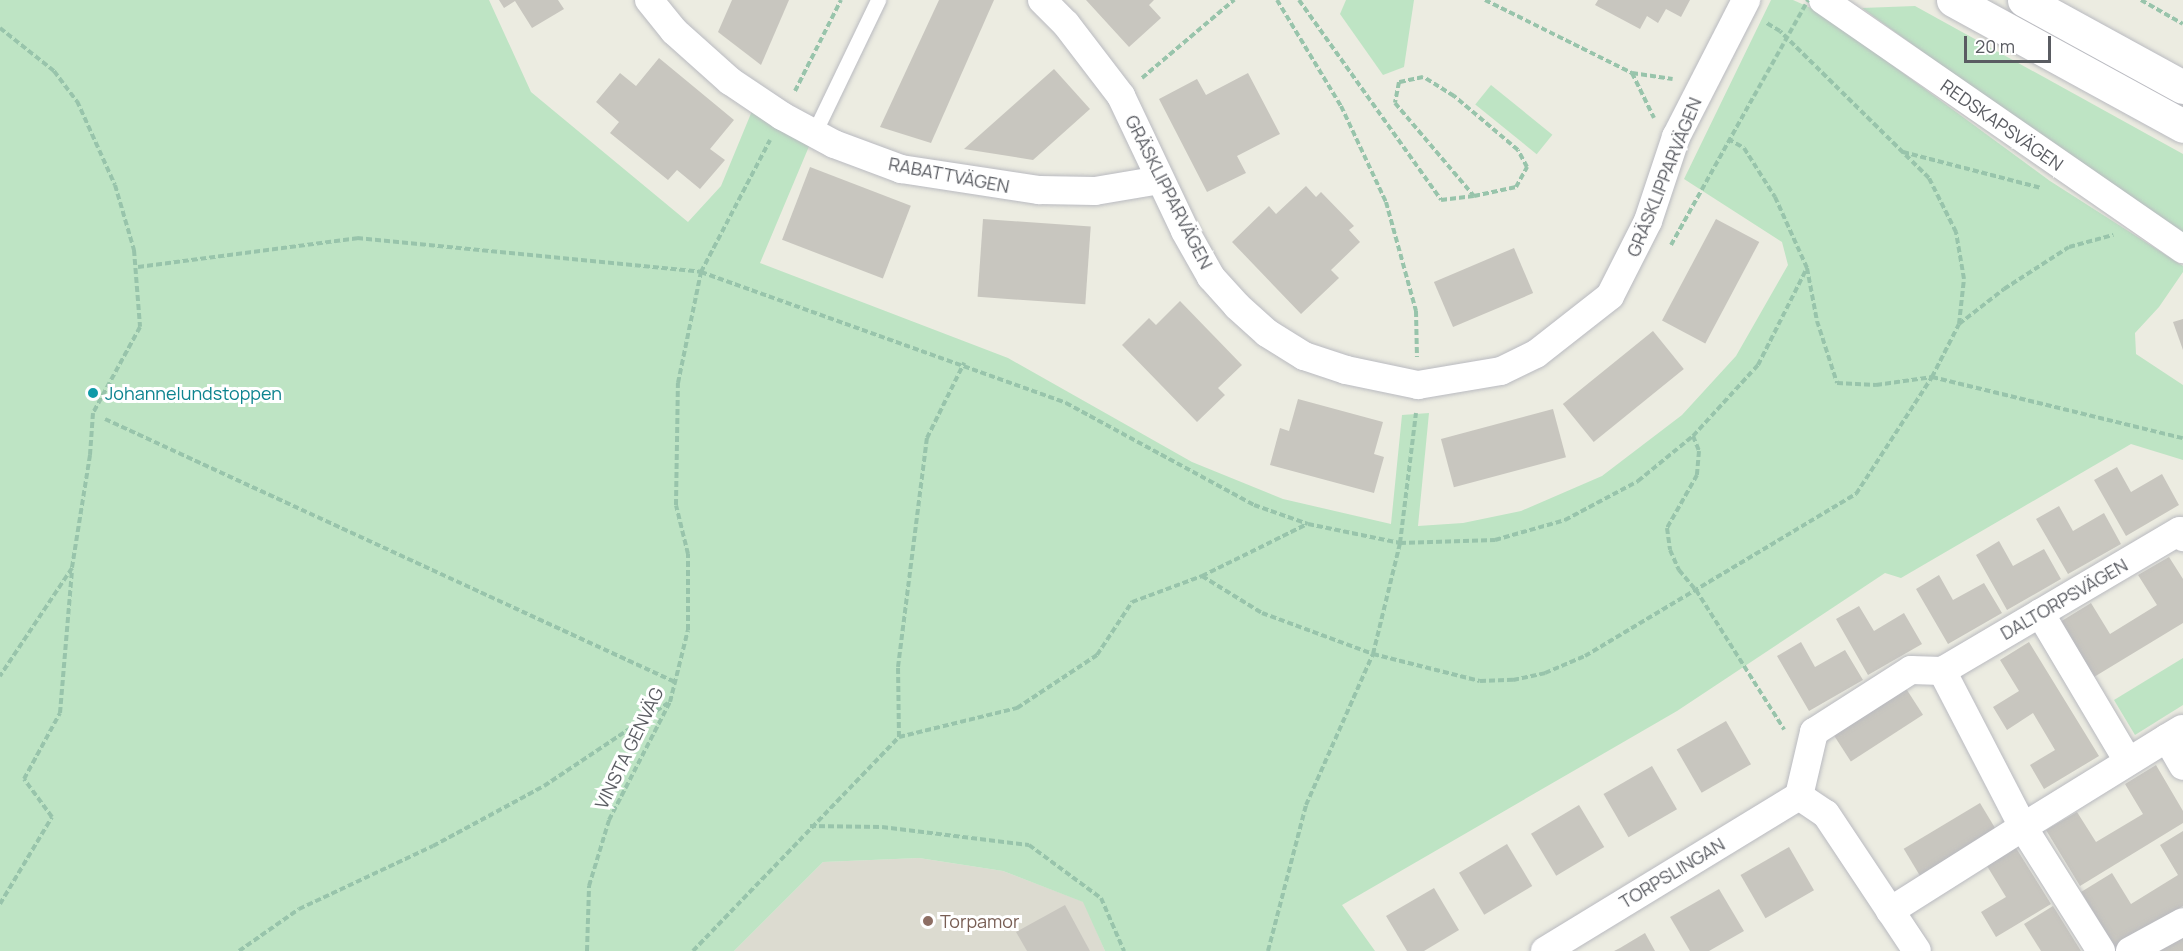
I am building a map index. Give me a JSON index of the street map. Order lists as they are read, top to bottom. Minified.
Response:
{"streets":{"street":["REDSKAPSVÄGEN","RABATTVÄGEN","GRÄSKLIPPARVÄGEN","DALTORPSVÄGEN","TORPSLINGAN"],"path":["VINSTA GENVÄG"]},"crossings":[["RABATTVÄGEN","GRÄSKLIPPARVÄGEN"]],"places":["Johannelundstoppen","Torpamor"],"scale_bar":"20 m"}
